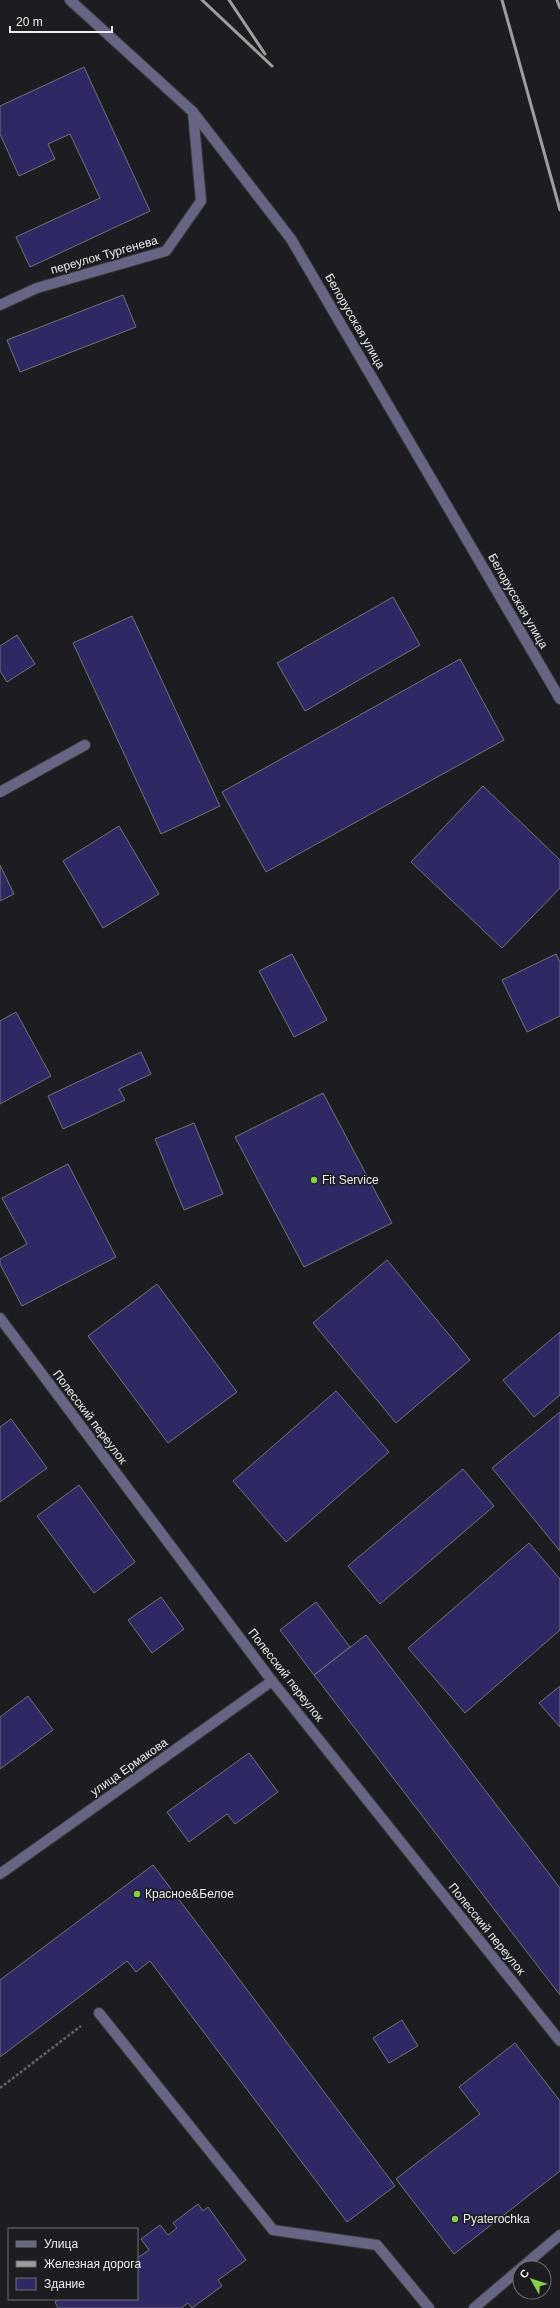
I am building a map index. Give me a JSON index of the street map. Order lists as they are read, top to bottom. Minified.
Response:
{"streets":{"street":["переулок Тургенева","Белорусская улица","Полесский переулок","улица Ермакова"]},"crossings":[["переулок Тургенева","Белорусская улица"],["Полесский переулок","улица Ермакова"]],"places":["Fit Service","Красное&Белое","Pyaterochka"],"legend":["Улица","Железная дорога","Здание"],"scale_bar":"20 m","north":"top left"}
